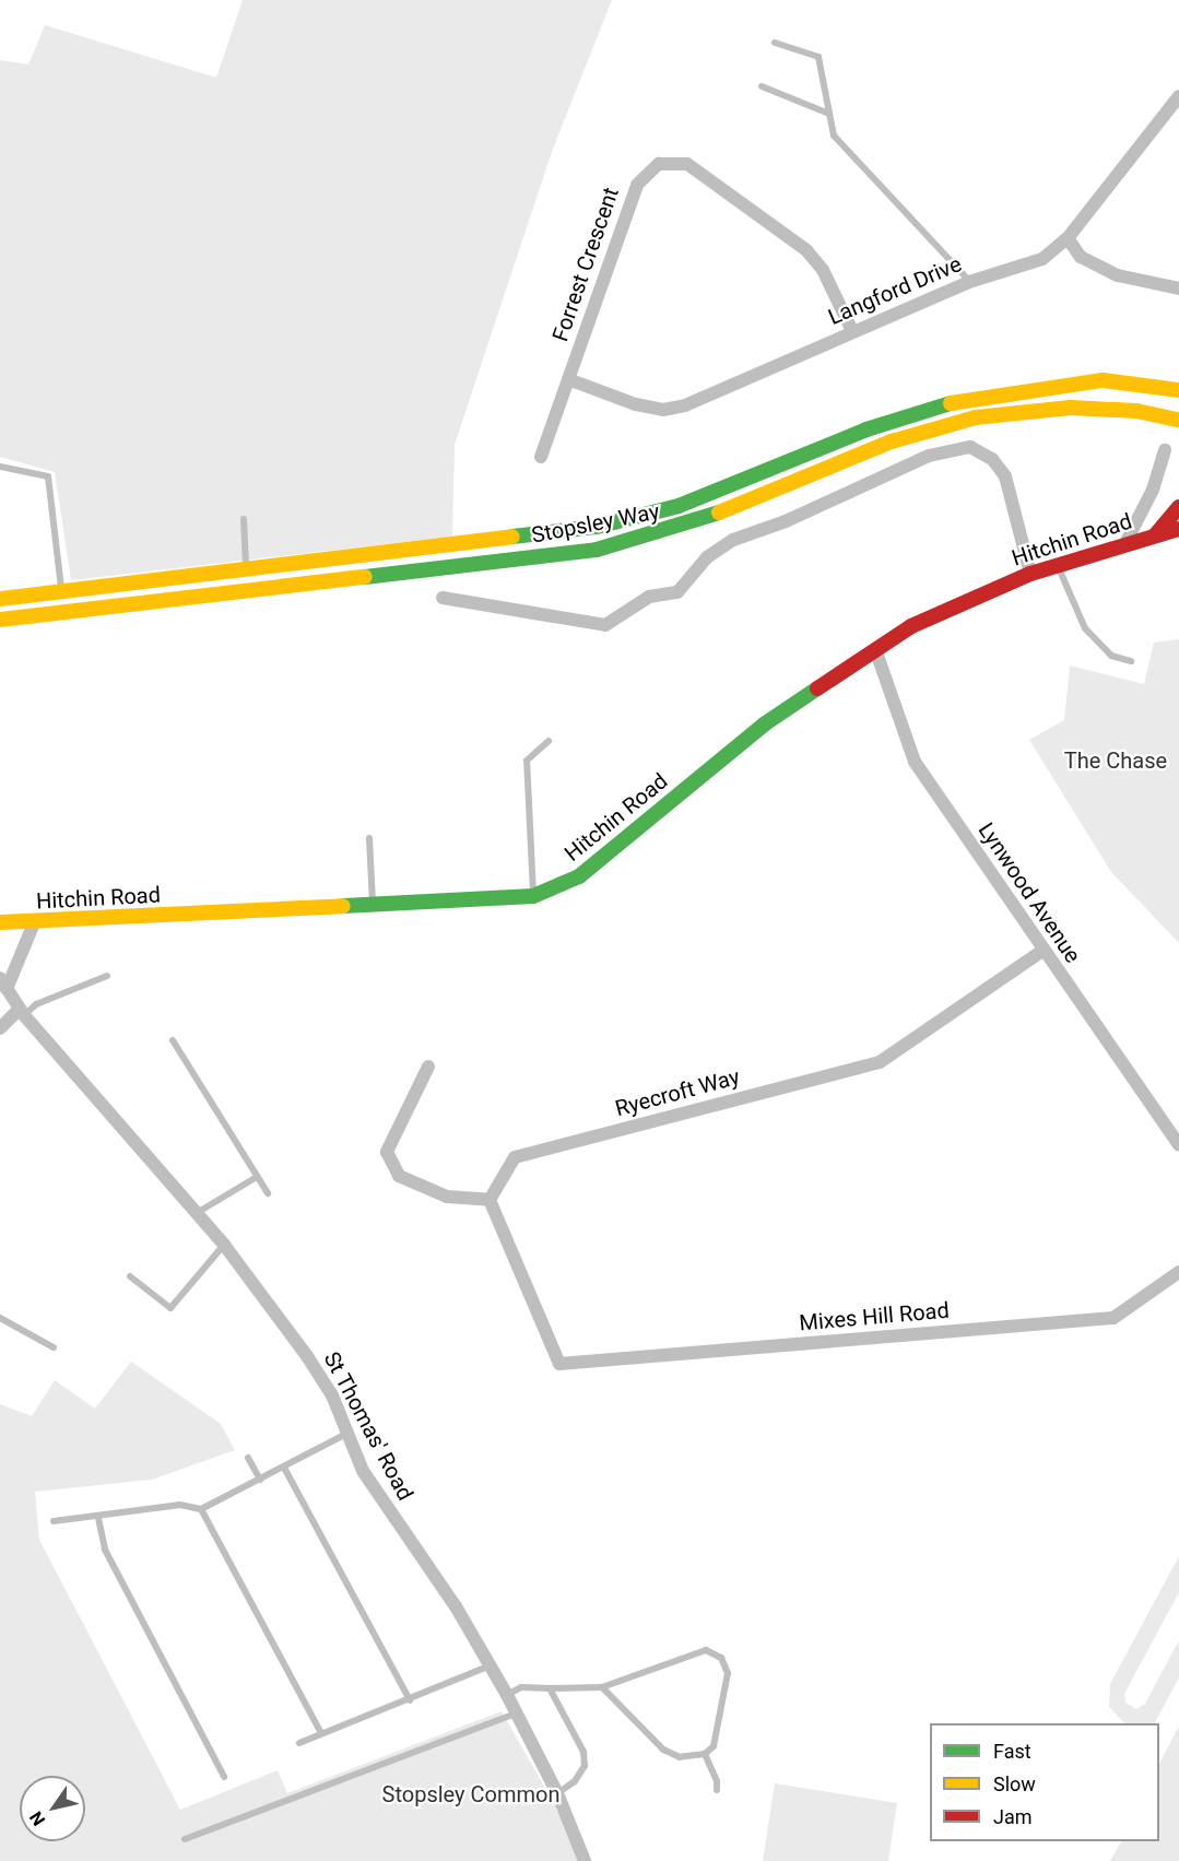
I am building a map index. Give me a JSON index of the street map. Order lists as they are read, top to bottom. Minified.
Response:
{"streets":{"main road":["Stopsley Way","Hitchin Road"],"street":["Forrest Crescent","Langford Drive","Lynwood Avenue","Ryecroft Way","Mixes Hill Road","St Thomas' Road"]},"crossings":[["Forrest Crescent","Langford Drive"],["Hitchin Road","Lynwood Avenue"],["Lynwood Avenue","Ryecroft Way"],["Ryecroft Way","Mixes Hill Road"]],"parks":["The Chase","Stopsley Common"],"legend":["Fast","Slow","Jam"],"north":"bottom left"}
